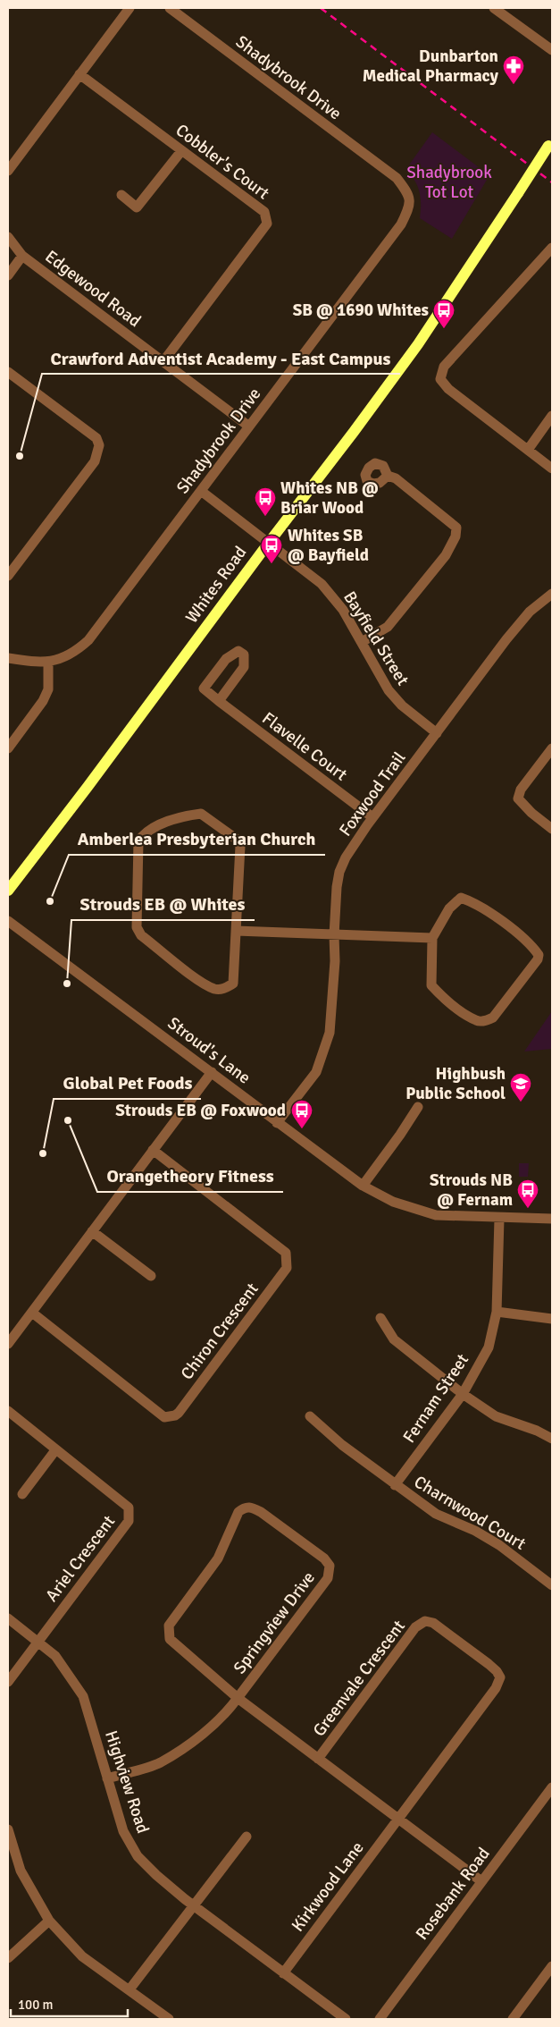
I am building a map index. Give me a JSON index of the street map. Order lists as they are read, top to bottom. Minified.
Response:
{"streets":{"main road":["Whites Road"],"street":["Shadybrook Drive","Cobbler's Court","Edgewood Road","Bayfield Street","Flavelle Court","Foxwood Trail","Stroud's Lane","Chiron Crescent","Fernam Street","Charnwood Court","Ariel Crescent","Springview Drive","Greenvale Crescent","Highview Road","Kirkwood Lane","Rosebank Road"]},"crossings":[["Shadybrook Drive","Edgewood Road"],["Shadybrook Drive","Bayfield Street"],["Cobbler's Court","Edgewood Road"],["Whites Road","Bayfield Street"],["Bayfield Street","Foxwood Trail"],["Flavelle Court","Foxwood Trail"],["Foxwood Trail","Stroud's Lane"],["Stroud's Lane","Fernam Street"],["Fernam Street","Charnwood Court"],["Ariel Crescent","Highview Road"],["Springview Drive","Greenvale Crescent"],["Springview Drive","Kirkwood Lane"],["Springview Drive","Rosebank Road"],["Greenvale Crescent","Kirkwood Lane"],["Highview Road","Kirkwood Lane"]],"parks":["Shadybrook Tot Lot"],"places":{"pharmacy":["Dunbarton Medical Pharmacy"],"bus stop":["SB @ 1690 Whites","Whites NB @ Briar Wood","Whites SB @ Bayfield","Strouds EB @ Foxwood","Strouds NB @ Fernam"],"other":["Crawford Adventist Academy - East Campus","Amberlea Presbyterian Church","Strouds EB @ Whites","Orangetheory Fitness","Global Pet Foods"],"school or university":["Highbush Public School"]},"scale_bar":"100 m"}
